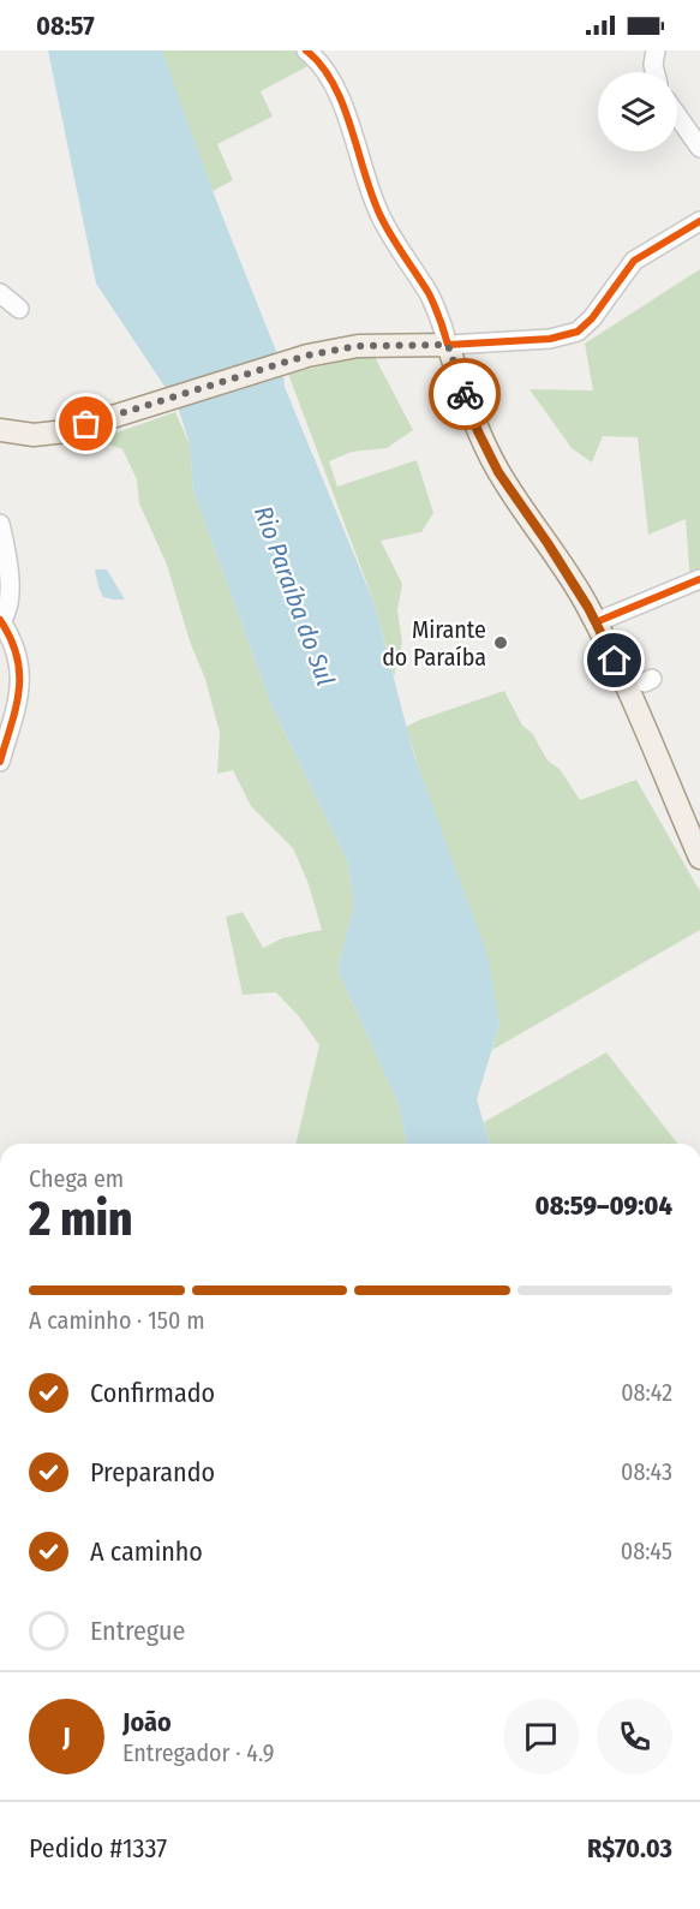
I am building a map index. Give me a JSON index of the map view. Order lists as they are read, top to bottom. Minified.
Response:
{"water":["Rio Paraíba do Sul"],"places":["Mirante do Paraíba"],"page":{"status":"08:57","heading":["2 min","Chega em","08:59–09:04"],"panel":["João","Entregador · 4.9","Pedido #1337","R$70.03"],"bar":"A caminho · 150 m","list":[["Confirmado","08:42"],["Preparando","08:43"],["A caminho","08:45"],"Entregue"],"round":"J"}}
